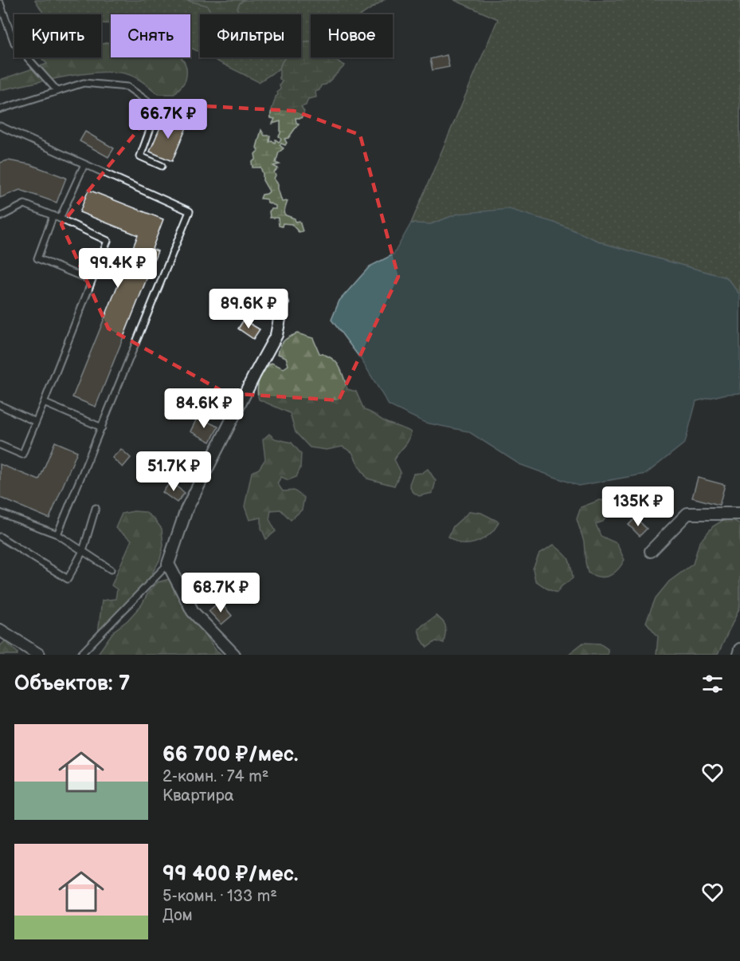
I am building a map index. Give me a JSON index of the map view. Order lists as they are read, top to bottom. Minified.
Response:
{"page":{"chip":["Купить","Снять","Фильтры","Новое"],"price":["66.7K ₽","99.4K ₽","89.6K ₽","84.6K ₽","51.7K ₽","135K ₽","68.7K ₽"],"heading":"Объектов: 7","list":[{"name":"66 700 ₽/мес.","note":"2-комн. · 74 m² · Квартира"},{"name":"99 400 ₽/мес.","note":"5-комн. · 133 m² · Дом"}]}}
